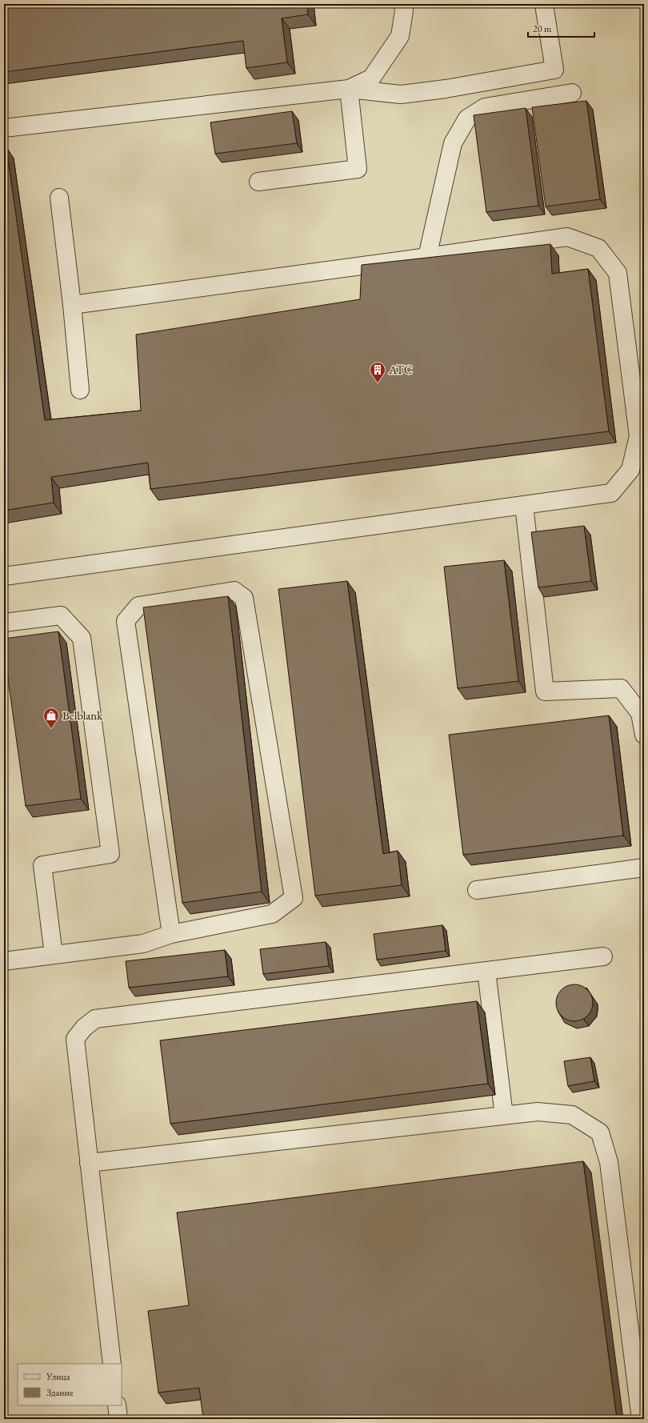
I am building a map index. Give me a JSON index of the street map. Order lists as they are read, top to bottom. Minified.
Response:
{"places":{"building":["АТС"],"shop":["Belblank"]},"legend":["Улица","Здание"],"scale_bar":"20 m"}
